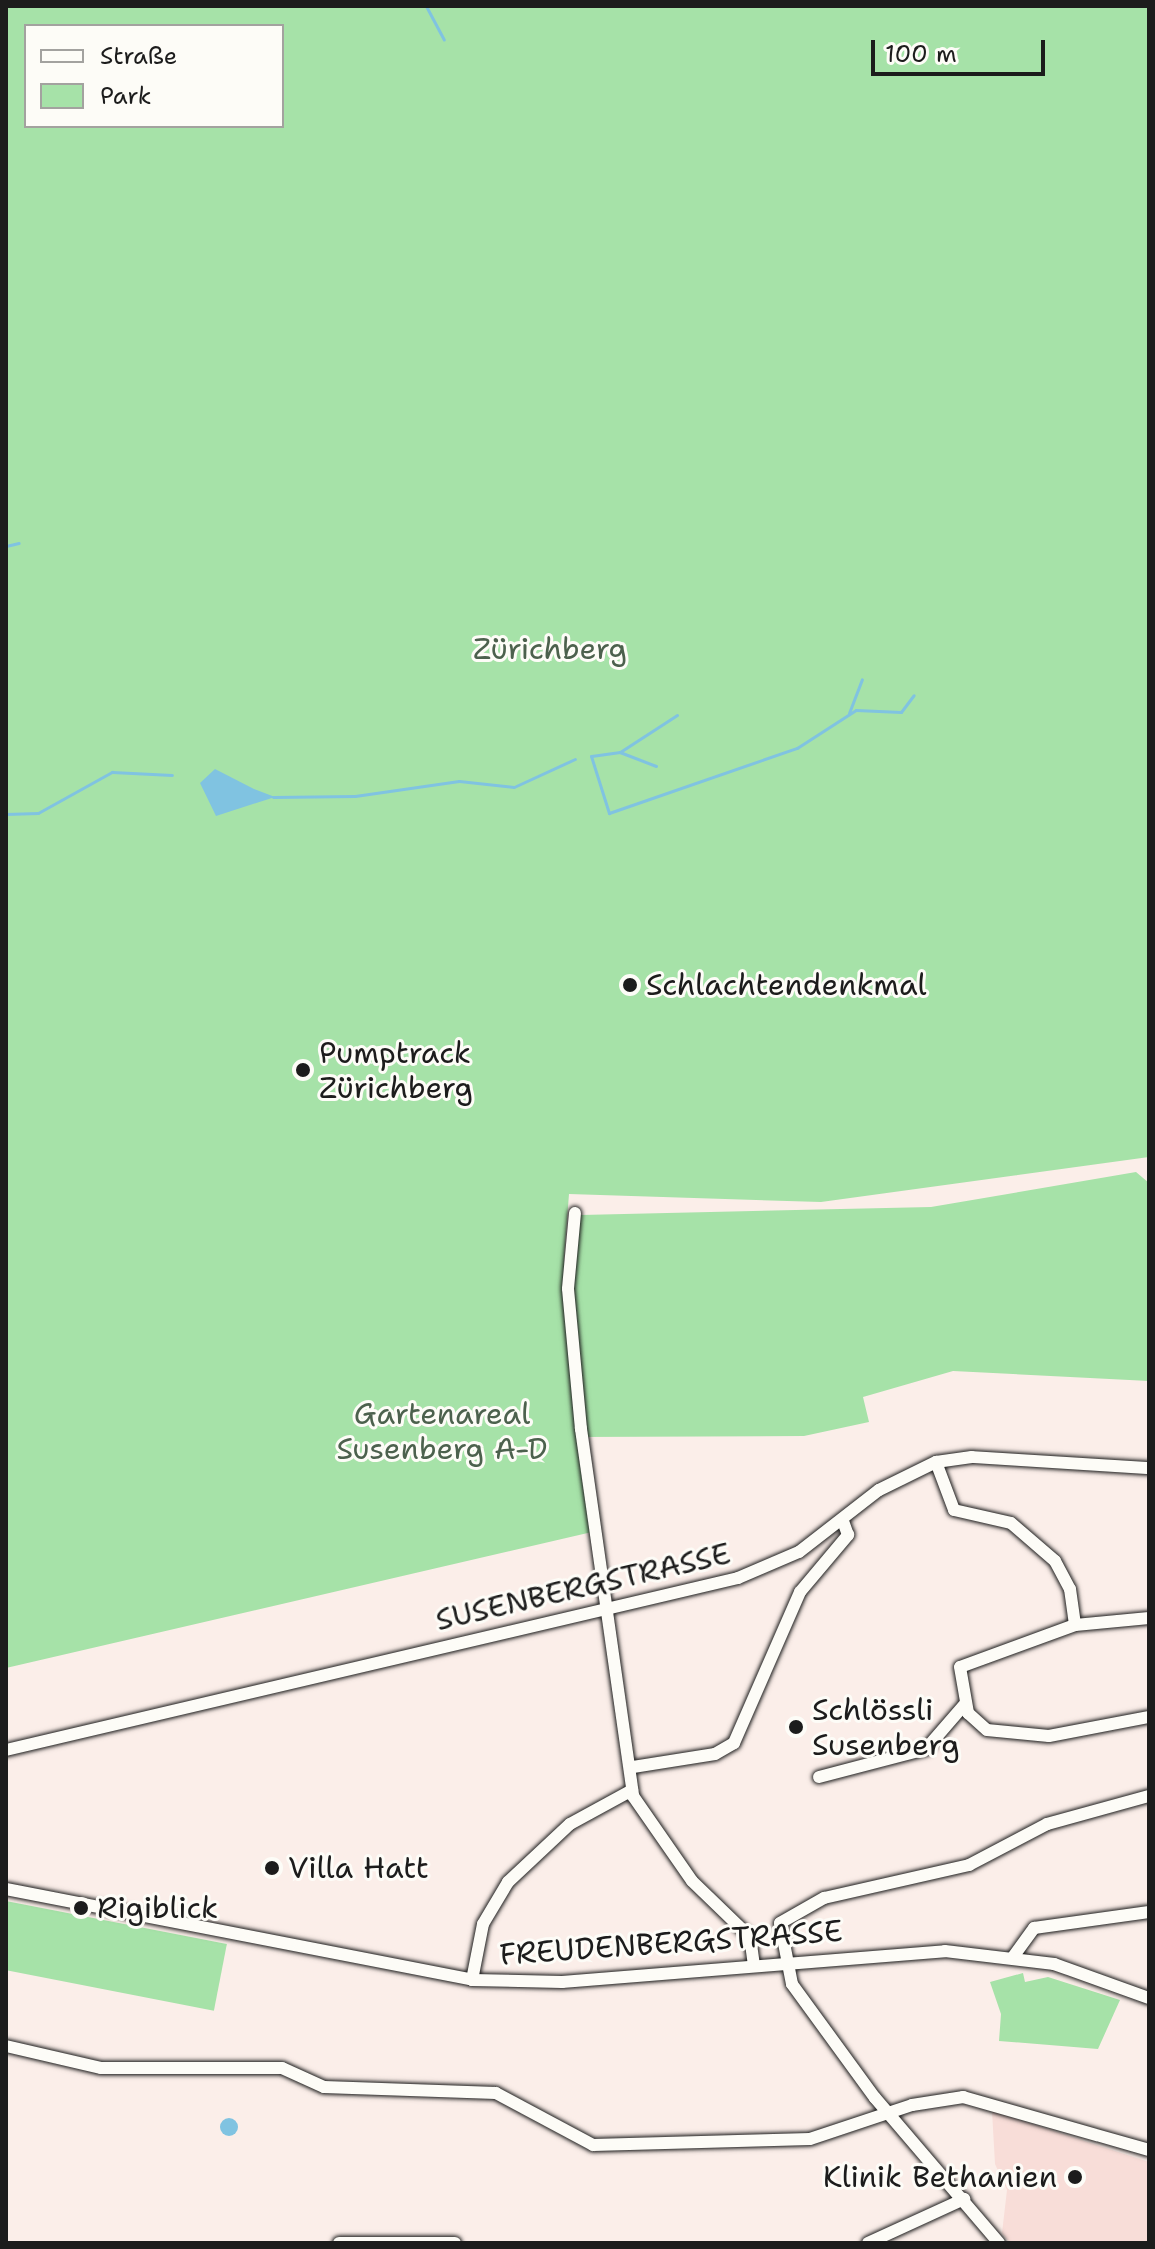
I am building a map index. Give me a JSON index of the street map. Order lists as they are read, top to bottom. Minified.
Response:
{"streets":{"street":["SUSENBERGSTRASSE","FREUDENBERGSTRASSE"]},"parks":["Zürichberg","Gartenareal Susenberg A-D"],"places":["Schlachtendenkmal","Pumptrack Zürichberg","Schlössli Susenberg","Villa Hatt","Rigiblick","Klinik Bethanien"],"legend":["Straße","Park"],"scale_bar":"100 m"}
